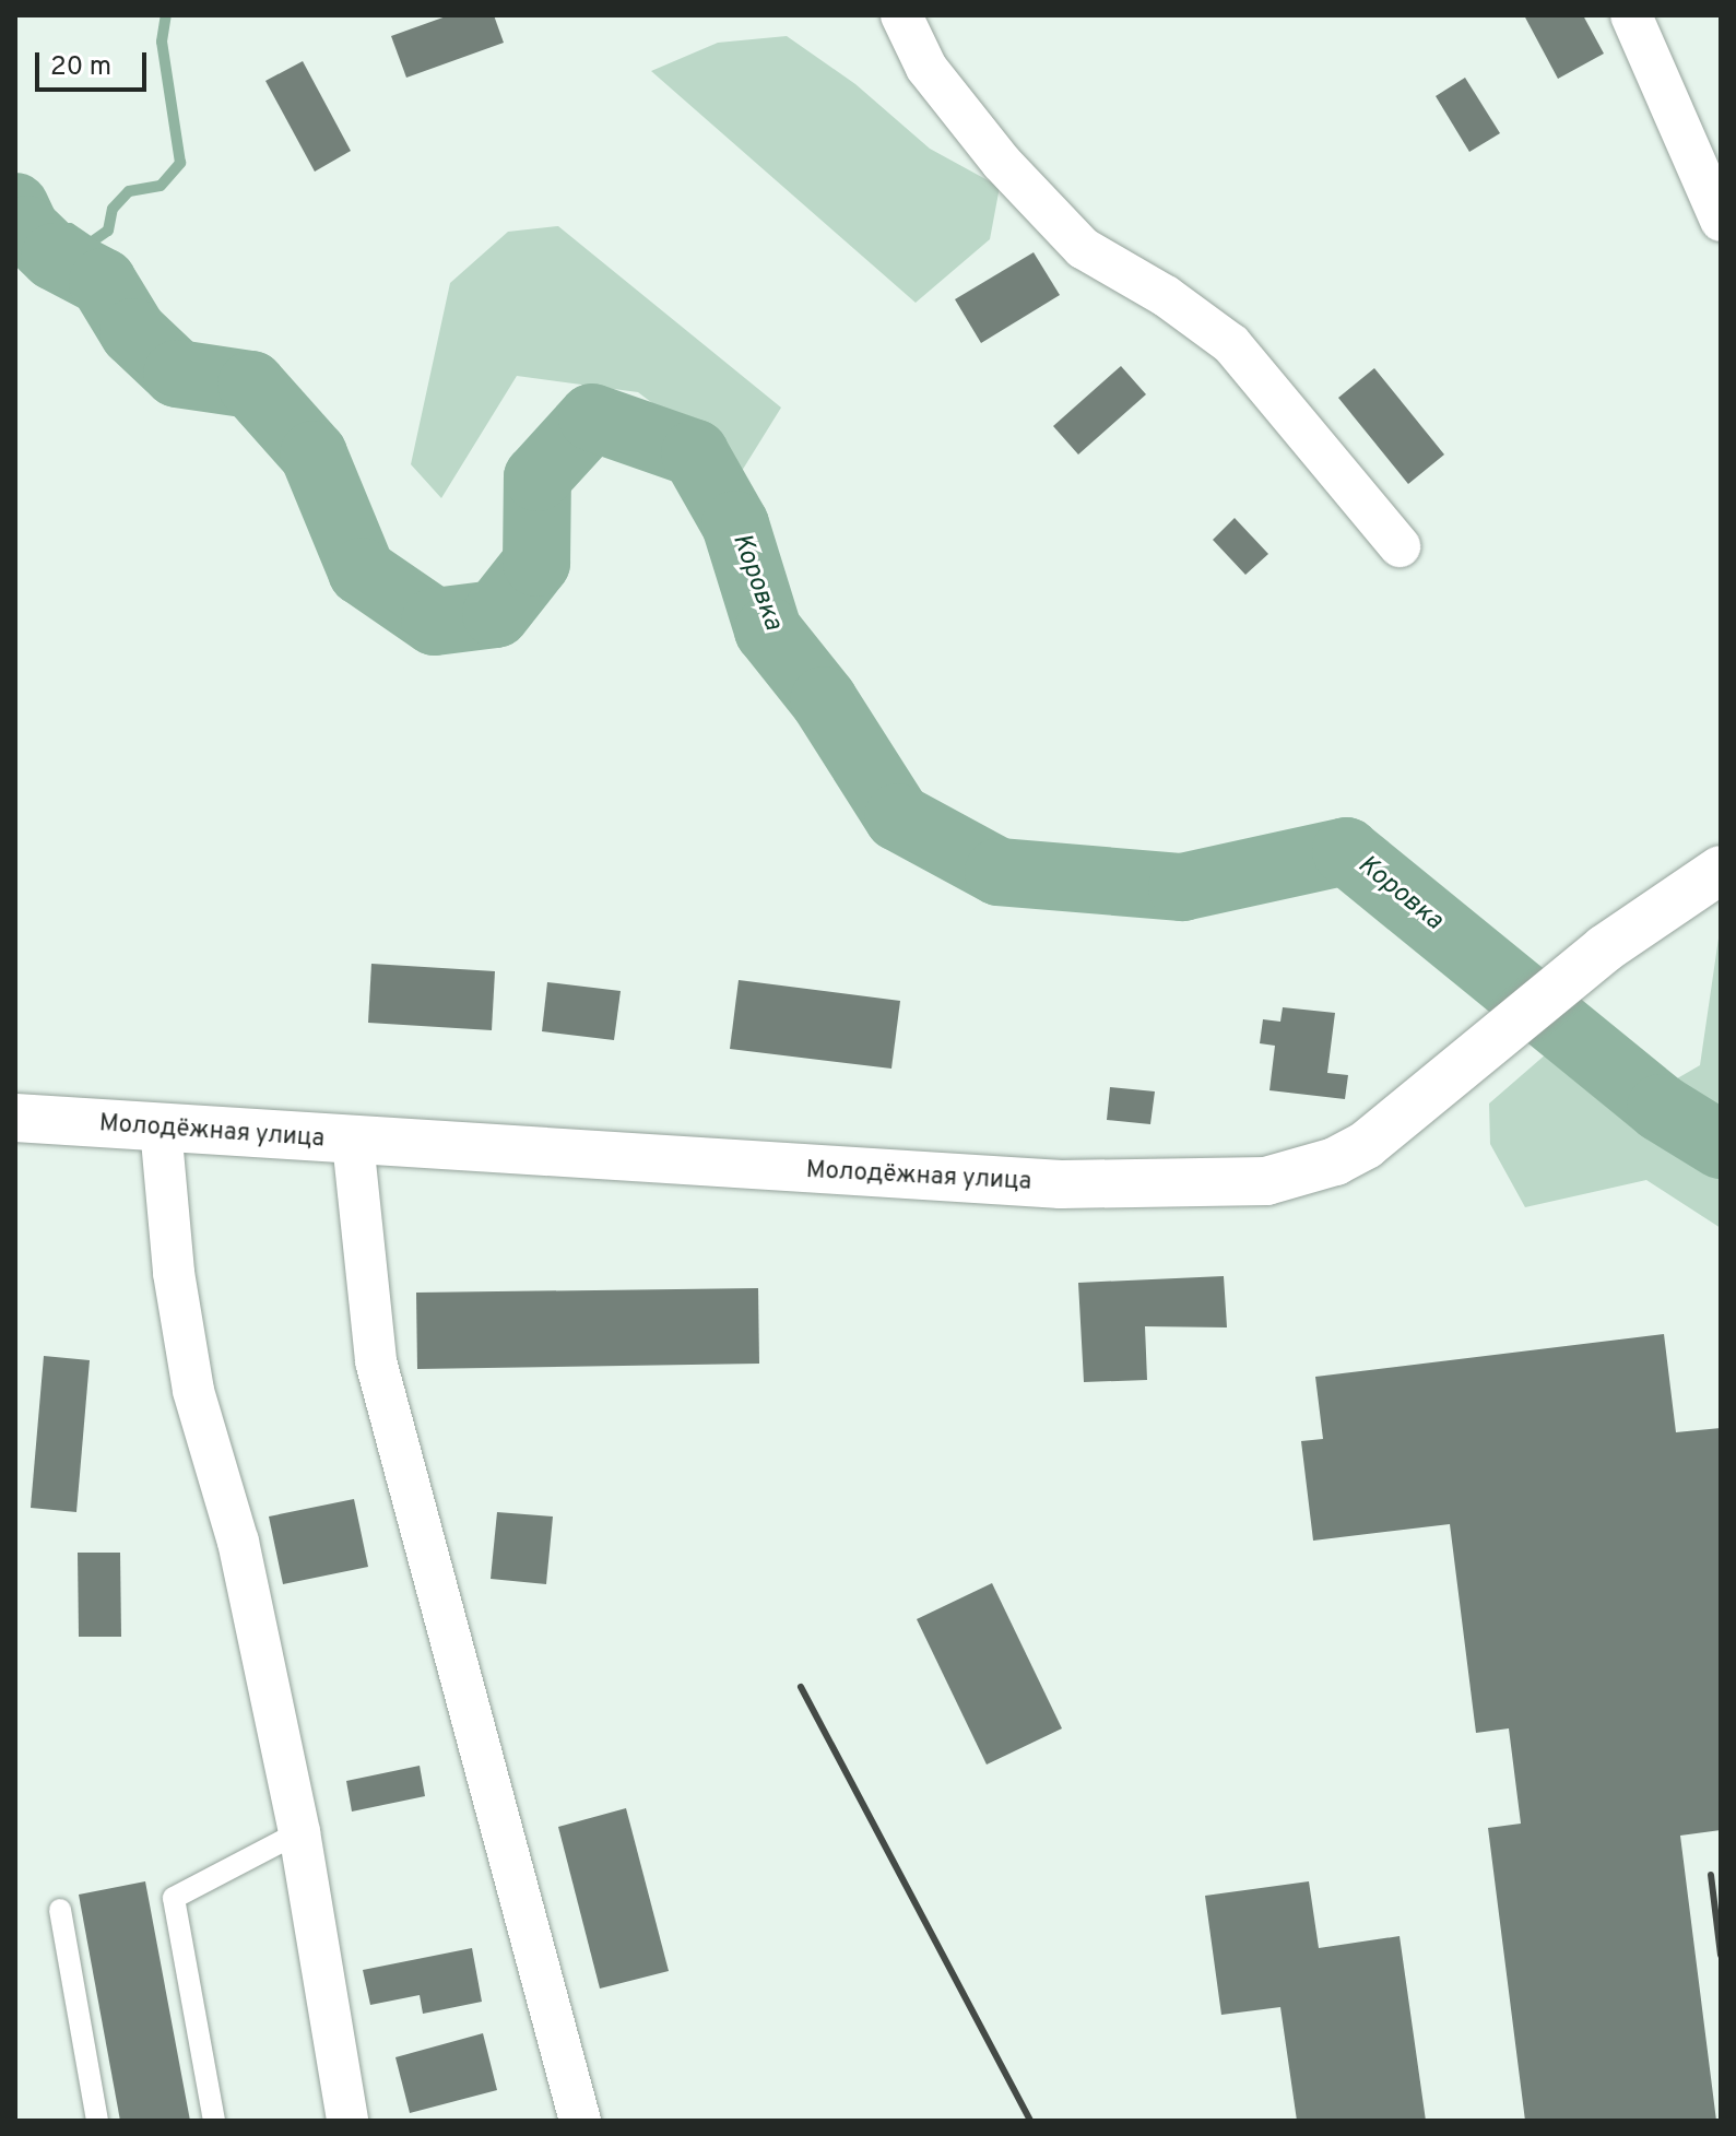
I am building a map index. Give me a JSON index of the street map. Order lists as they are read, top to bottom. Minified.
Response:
{"streets":{"main road":["Молодёжная улица"]},"water":["Коровка"],"scale_bar":"20 m"}
